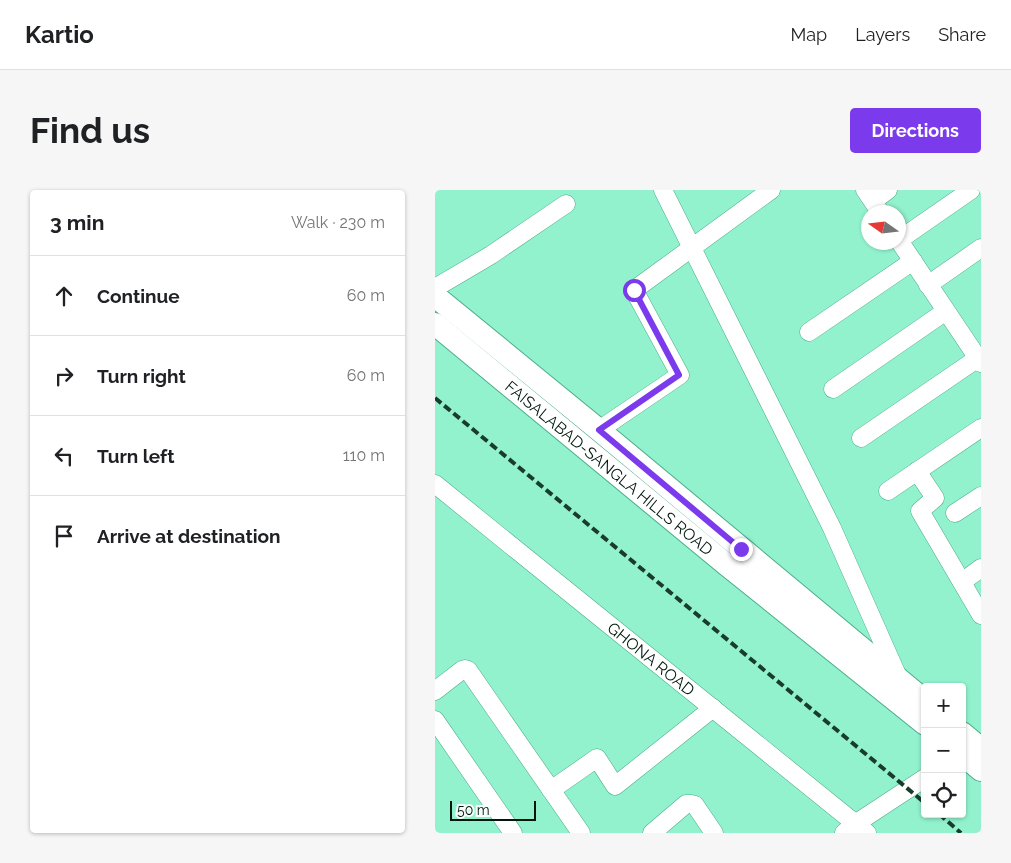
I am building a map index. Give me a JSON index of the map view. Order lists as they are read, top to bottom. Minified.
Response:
{"streets":{"main road":["FAISALABAD-SANGLA HILLS ROAD"],"street":["GHONA ROAD"]},"scale_bar":"50 m","north":"left","page":{"header":"Kartio","nav":["Map","Layers","Share"],"buttons":"Directions","title":"Find us","heading":["3 min","Walk · 230 m"],"list":[["Continue","60 m"],["Turn right","60 m"],["Turn left","110 m"],"Arrive at destination"],"map_buttons":["+","−"],"scale":"50 m"}}
